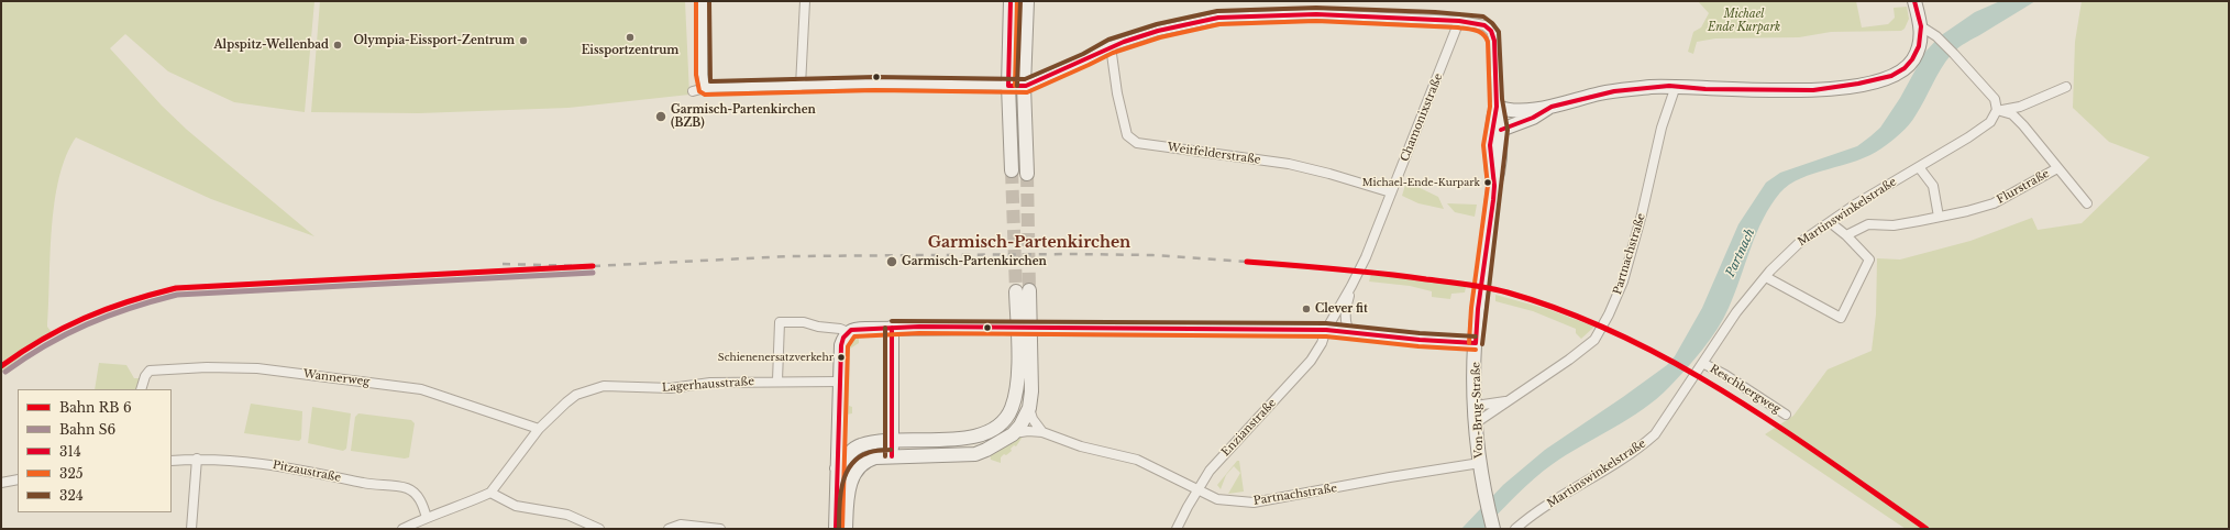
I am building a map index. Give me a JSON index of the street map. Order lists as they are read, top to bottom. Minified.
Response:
{"streets":{"street":["Chamonixstraße","Weitfelderstraße","Flurstraße","Martinswinkelstraße","Partnachstraße","Wannerweg","Lagerhausstraße","Reschbergweg","Von-Brug-Straße","Enzianstraße","Pitzaustraße"]},"crossings":[["Chamonixstraße","Weitfelderstraße"],["Chamonixstraße","Enzianstraße"],["Martinswinkelstraße","Reschbergweg"],["Partnachstraße","Von-Brug-Straße"],["Partnachstraße","Enzianstraße"],["Wannerweg","Lagerhausstraße"]],"districts":["Garmisch-Partenkirchen"],"water":["Partnach"],"parks":["Michael Ende Kurpark"],"places":["Eissportzentrum","Olympia-Eissport-Zentrum","Alpspitz-Wellenbad","Garmisch-Partenkirchen (BZB)","Michael-Ende-Kurpark","Garmisch-Partenkirchen","Clever fit","Schienenersatzverkehr"],"lines":["transit line 314","transit line 325","transit line 324","rail line S6"],"legend":["Bahn RB 6","Bahn S6","314","325","324"]}
